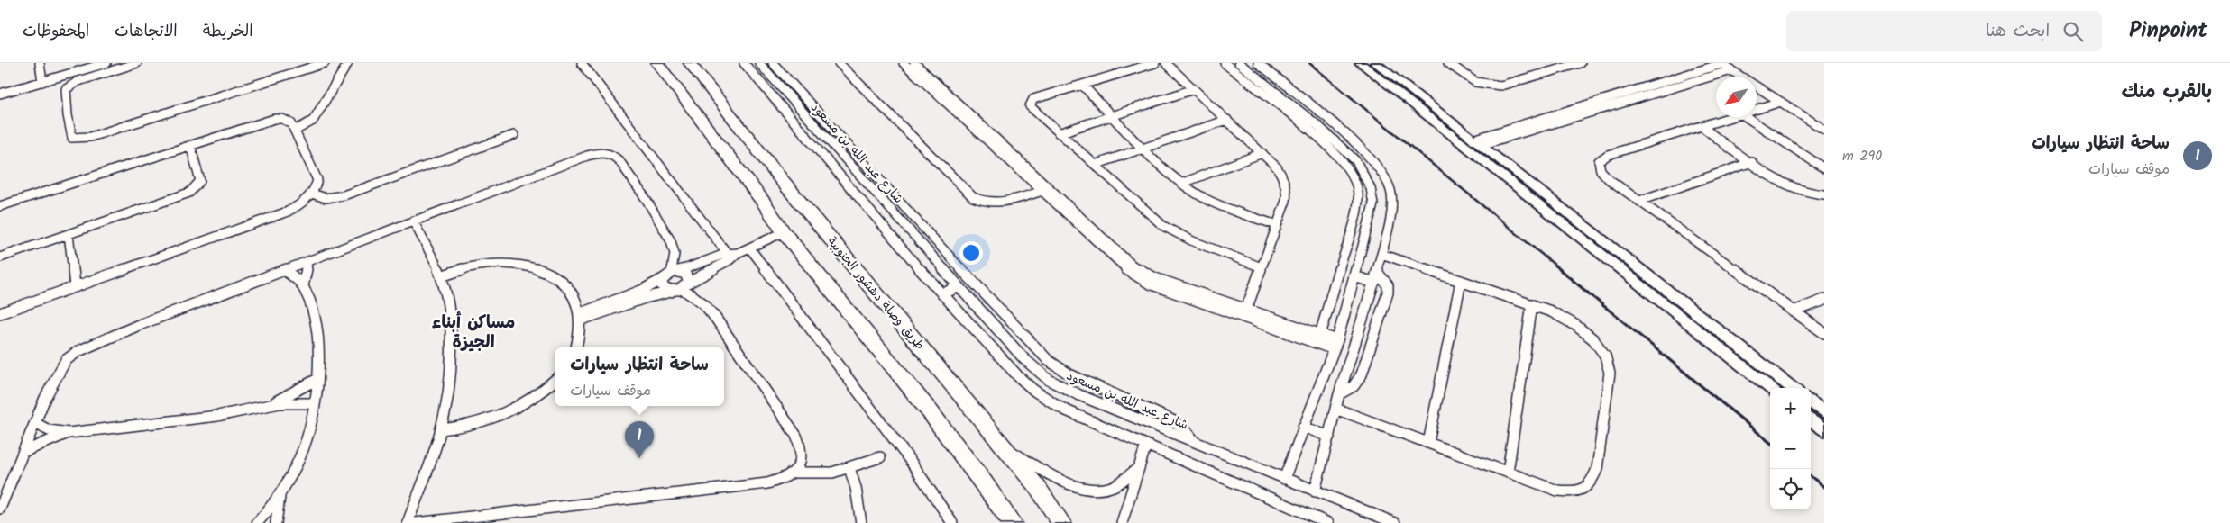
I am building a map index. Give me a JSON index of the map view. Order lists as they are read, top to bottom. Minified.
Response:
{"streets":{"highway":["طريق وصلة دهشور الجنوبية"],"street":["شارع عبد الله بن مسعود"]},"districts":["مساكن أبناء الجيزة"],"north":"bottom left","page":{"header":"Pinpoint","search":"ابحث هنا","nav":["الخريطة","الاتجاهات","المحفوظات"],"heading":"بالقرب منك","list":[{"mark":"1","name":"ساحة انتظار سيارات","note":"موقف سيارات","value":"290 m"}],"popup":["ساحة انتظار سيارات","موقف سيارات"],"map_buttons":["+","−"],"pins":"1"}}
